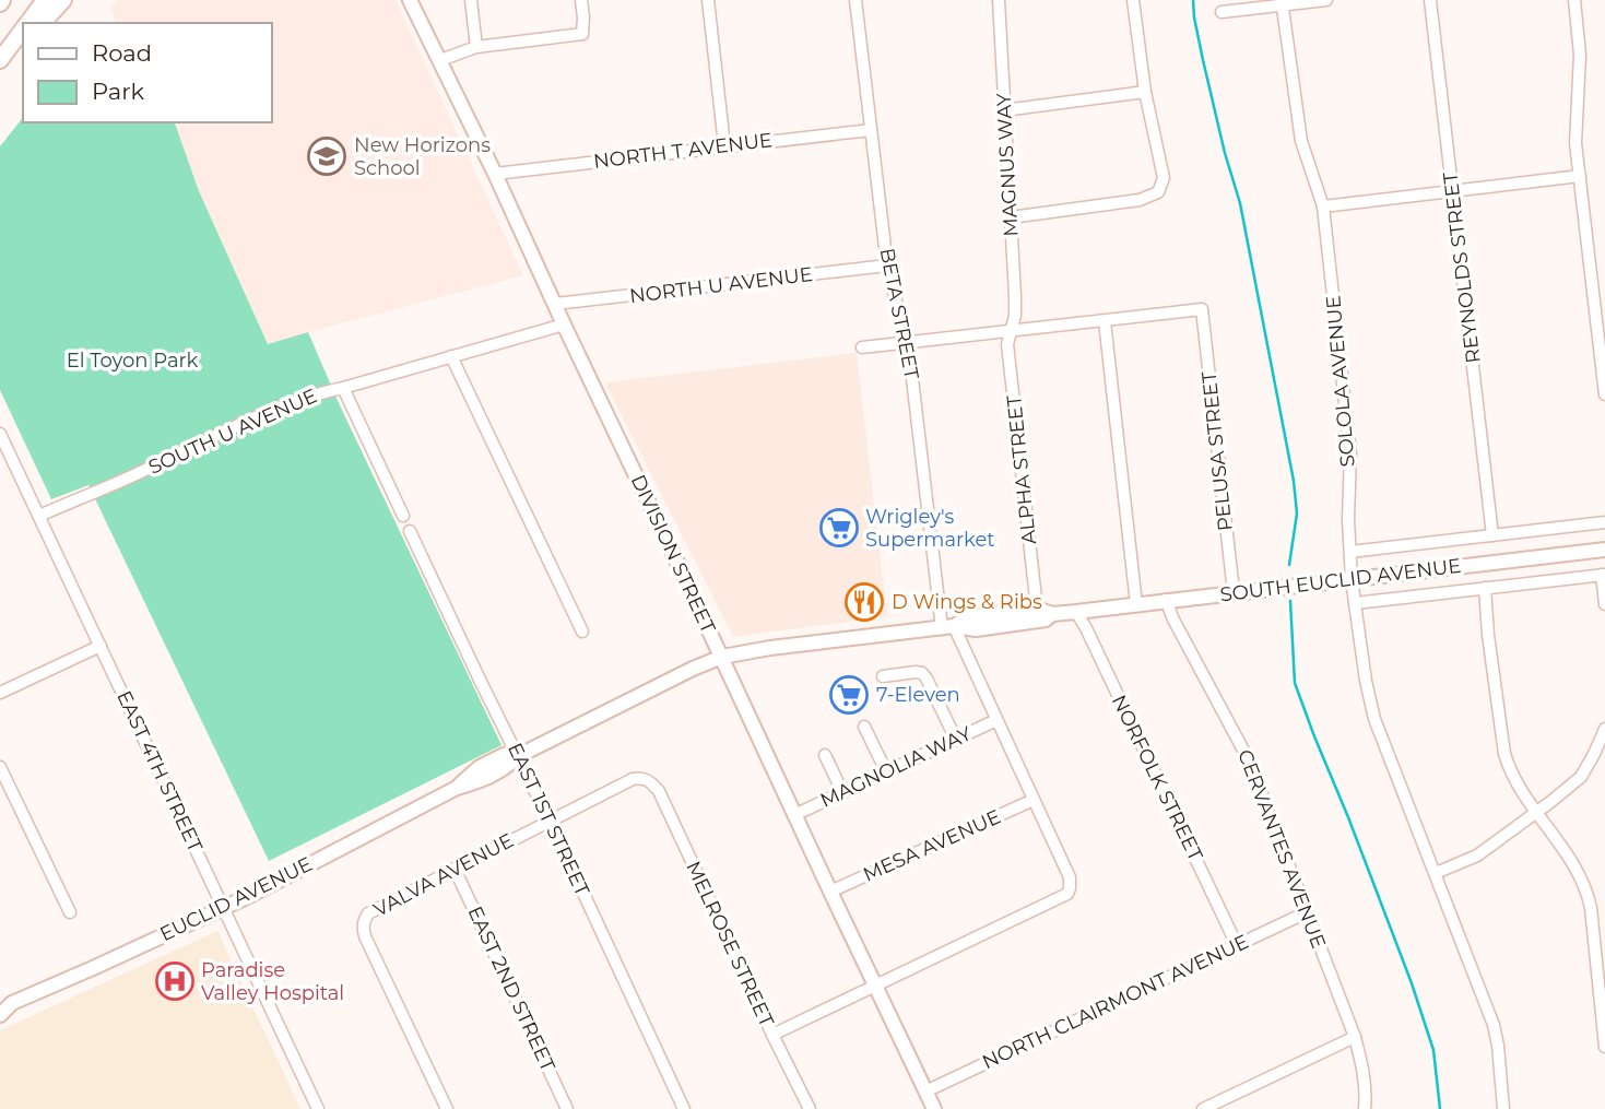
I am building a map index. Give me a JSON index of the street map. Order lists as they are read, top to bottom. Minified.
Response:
{"streets":{"main road":["DIVISION STREET","SOUTH EUCLID AVENUE","EUCLID AVENUE"],"street":["NORTH T AVENUE","MAGNUS WAY","REYNOLDS STREET","NORTH U AVENUE","BETA STREET","SOLOLA AVENUE","SOUTH U AVENUE","PELUSA STREET","ALPHA STREET","MAGNOLIA WAY","EAST 4TH STREET","NORFOLK STREET","EAST 1ST STREET","MESA AVENUE","CERVANTES AVENUE","VALVA AVENUE","MELROSE STREET","EAST 2ND STREET","NORTH CLAIRMONT AVENUE"]},"crossings":[["NORTH T AVENUE","BETA STREET"],["NORTH T AVENUE","DIVISION STREET"],["MAGNUS WAY","ALPHA STREET"],["NORTH U AVENUE","BETA STREET"],["NORTH U AVENUE","DIVISION STREET"],["BETA STREET","DIVISION STREET"],["BETA STREET","SOUTH EUCLID AVENUE"],["BETA STREET","MAGNOLIA WAY"],["BETA STREET","MESA AVENUE"],["BETA STREET","EUCLID AVENUE"],["SOLOLA AVENUE","SOUTH EUCLID AVENUE"],["SOUTH U AVENUE","DIVISION STREET"],["SOUTH U AVENUE","EAST 4TH STREET"],["PELUSA STREET","SOUTH EUCLID AVENUE"],["DIVISION STREET","MAGNOLIA WAY"],["DIVISION STREET","MESA AVENUE"],["DIVISION STREET","EUCLID AVENUE"],["DIVISION STREET","NORTH CLAIRMONT AVENUE"],["SOUTH EUCLID AVENUE","NORFOLK STREET"],["SOUTH EUCLID AVENUE","CERVANTES AVENUE"],["SOUTH EUCLID AVENUE","EUCLID AVENUE"],["EAST 4TH STREET","EUCLID AVENUE"],["NORFOLK STREET","NORTH CLAIRMONT AVENUE"],["EAST 1ST STREET","VALVA AVENUE"],["EAST 1ST STREET","EUCLID AVENUE"],["CERVANTES AVENUE","NORTH CLAIRMONT AVENUE"],["VALVA AVENUE","MELROSE STREET"],["VALVA AVENUE","EAST 2ND STREET"]],"parks":["El Toyon Park"],"places":{"school or university":["New Horizons School"],"supermarket":["Wrigley's Supermarket","7-Eleven"],"restaurant":["D Wings & Ribs"],"hospital":["Paradise Valley Hospital"]},"legend":["Road","Park"]}
